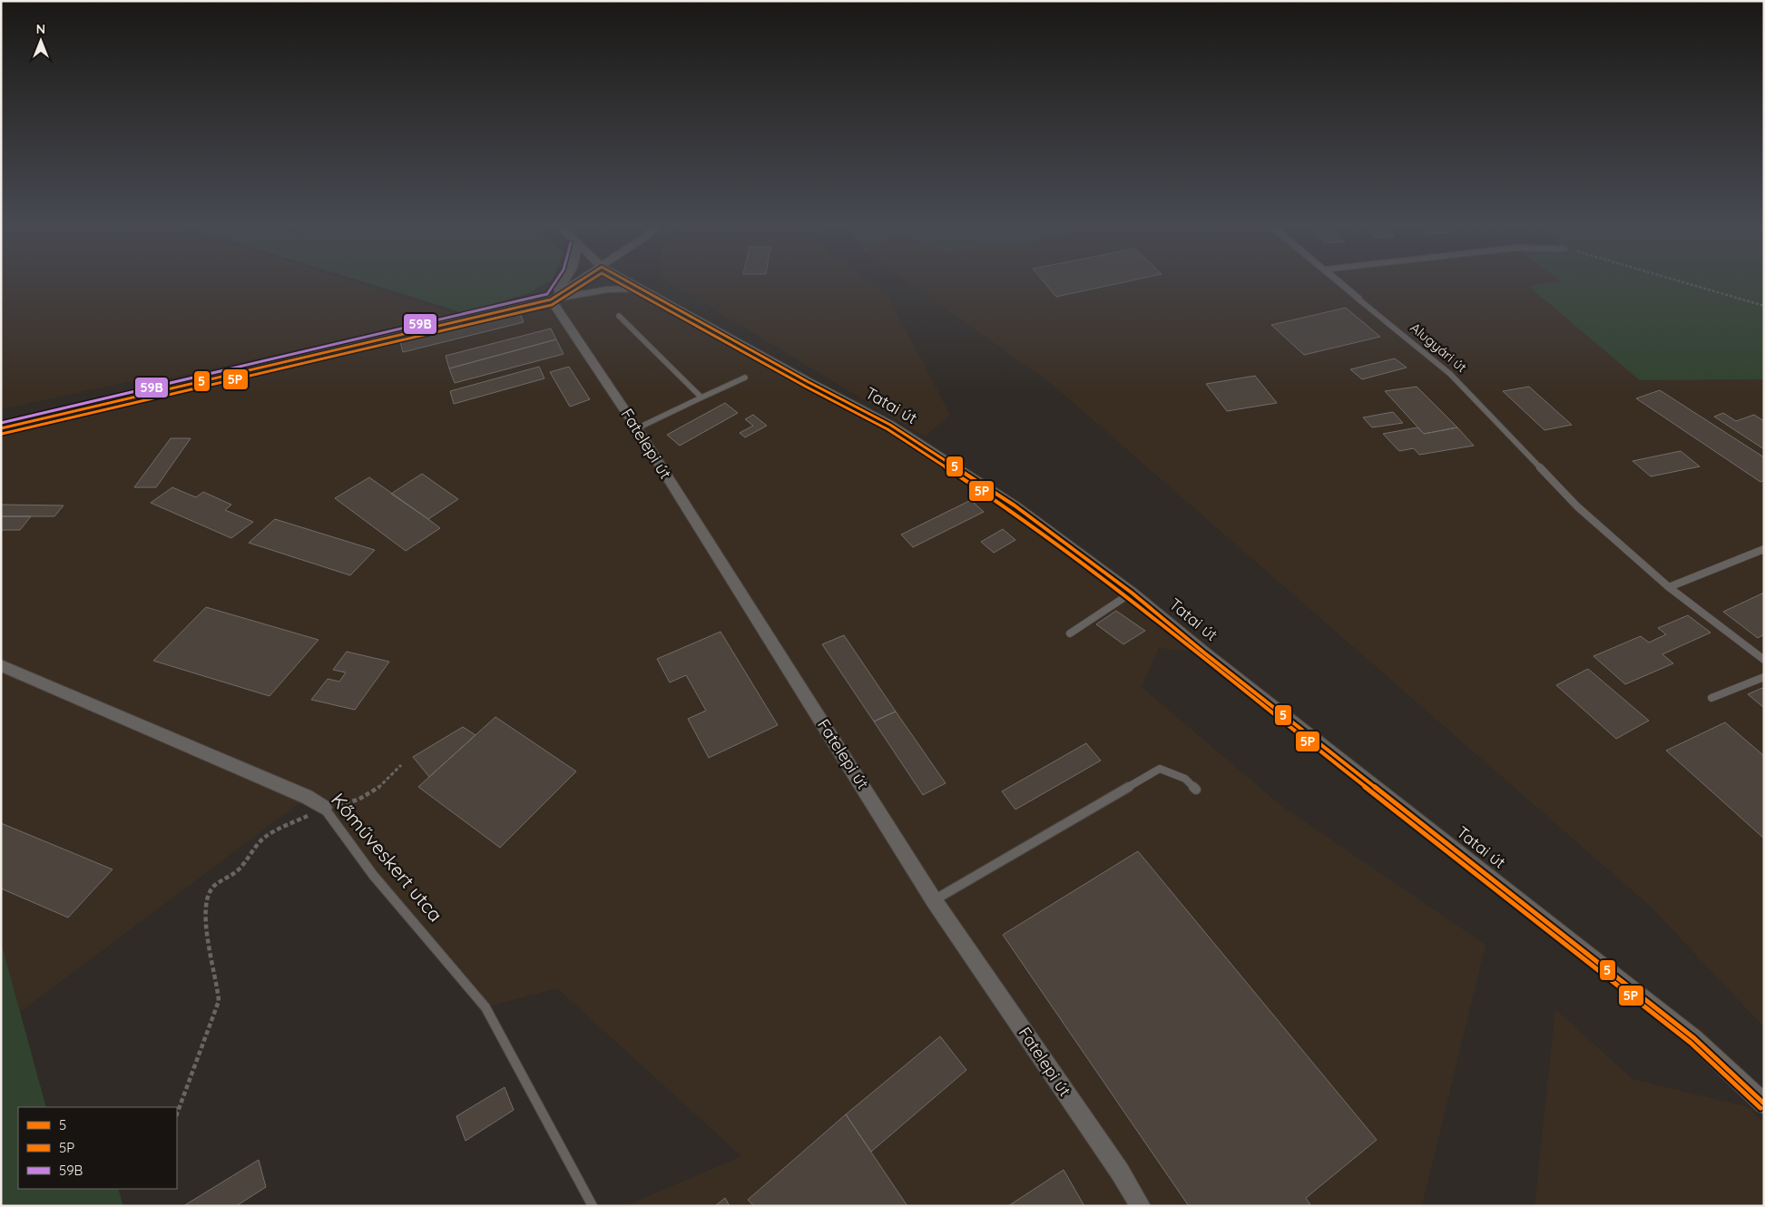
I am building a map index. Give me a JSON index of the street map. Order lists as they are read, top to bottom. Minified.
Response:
{"streets":{"street":["Alugyári út","Tatai út","Fatelepi út","Kőműveskert utca"]},"lines":["transit line 5","transit line 5P","transit line 59B"],"legend":["5","5P","59B"],"north":"top"}
